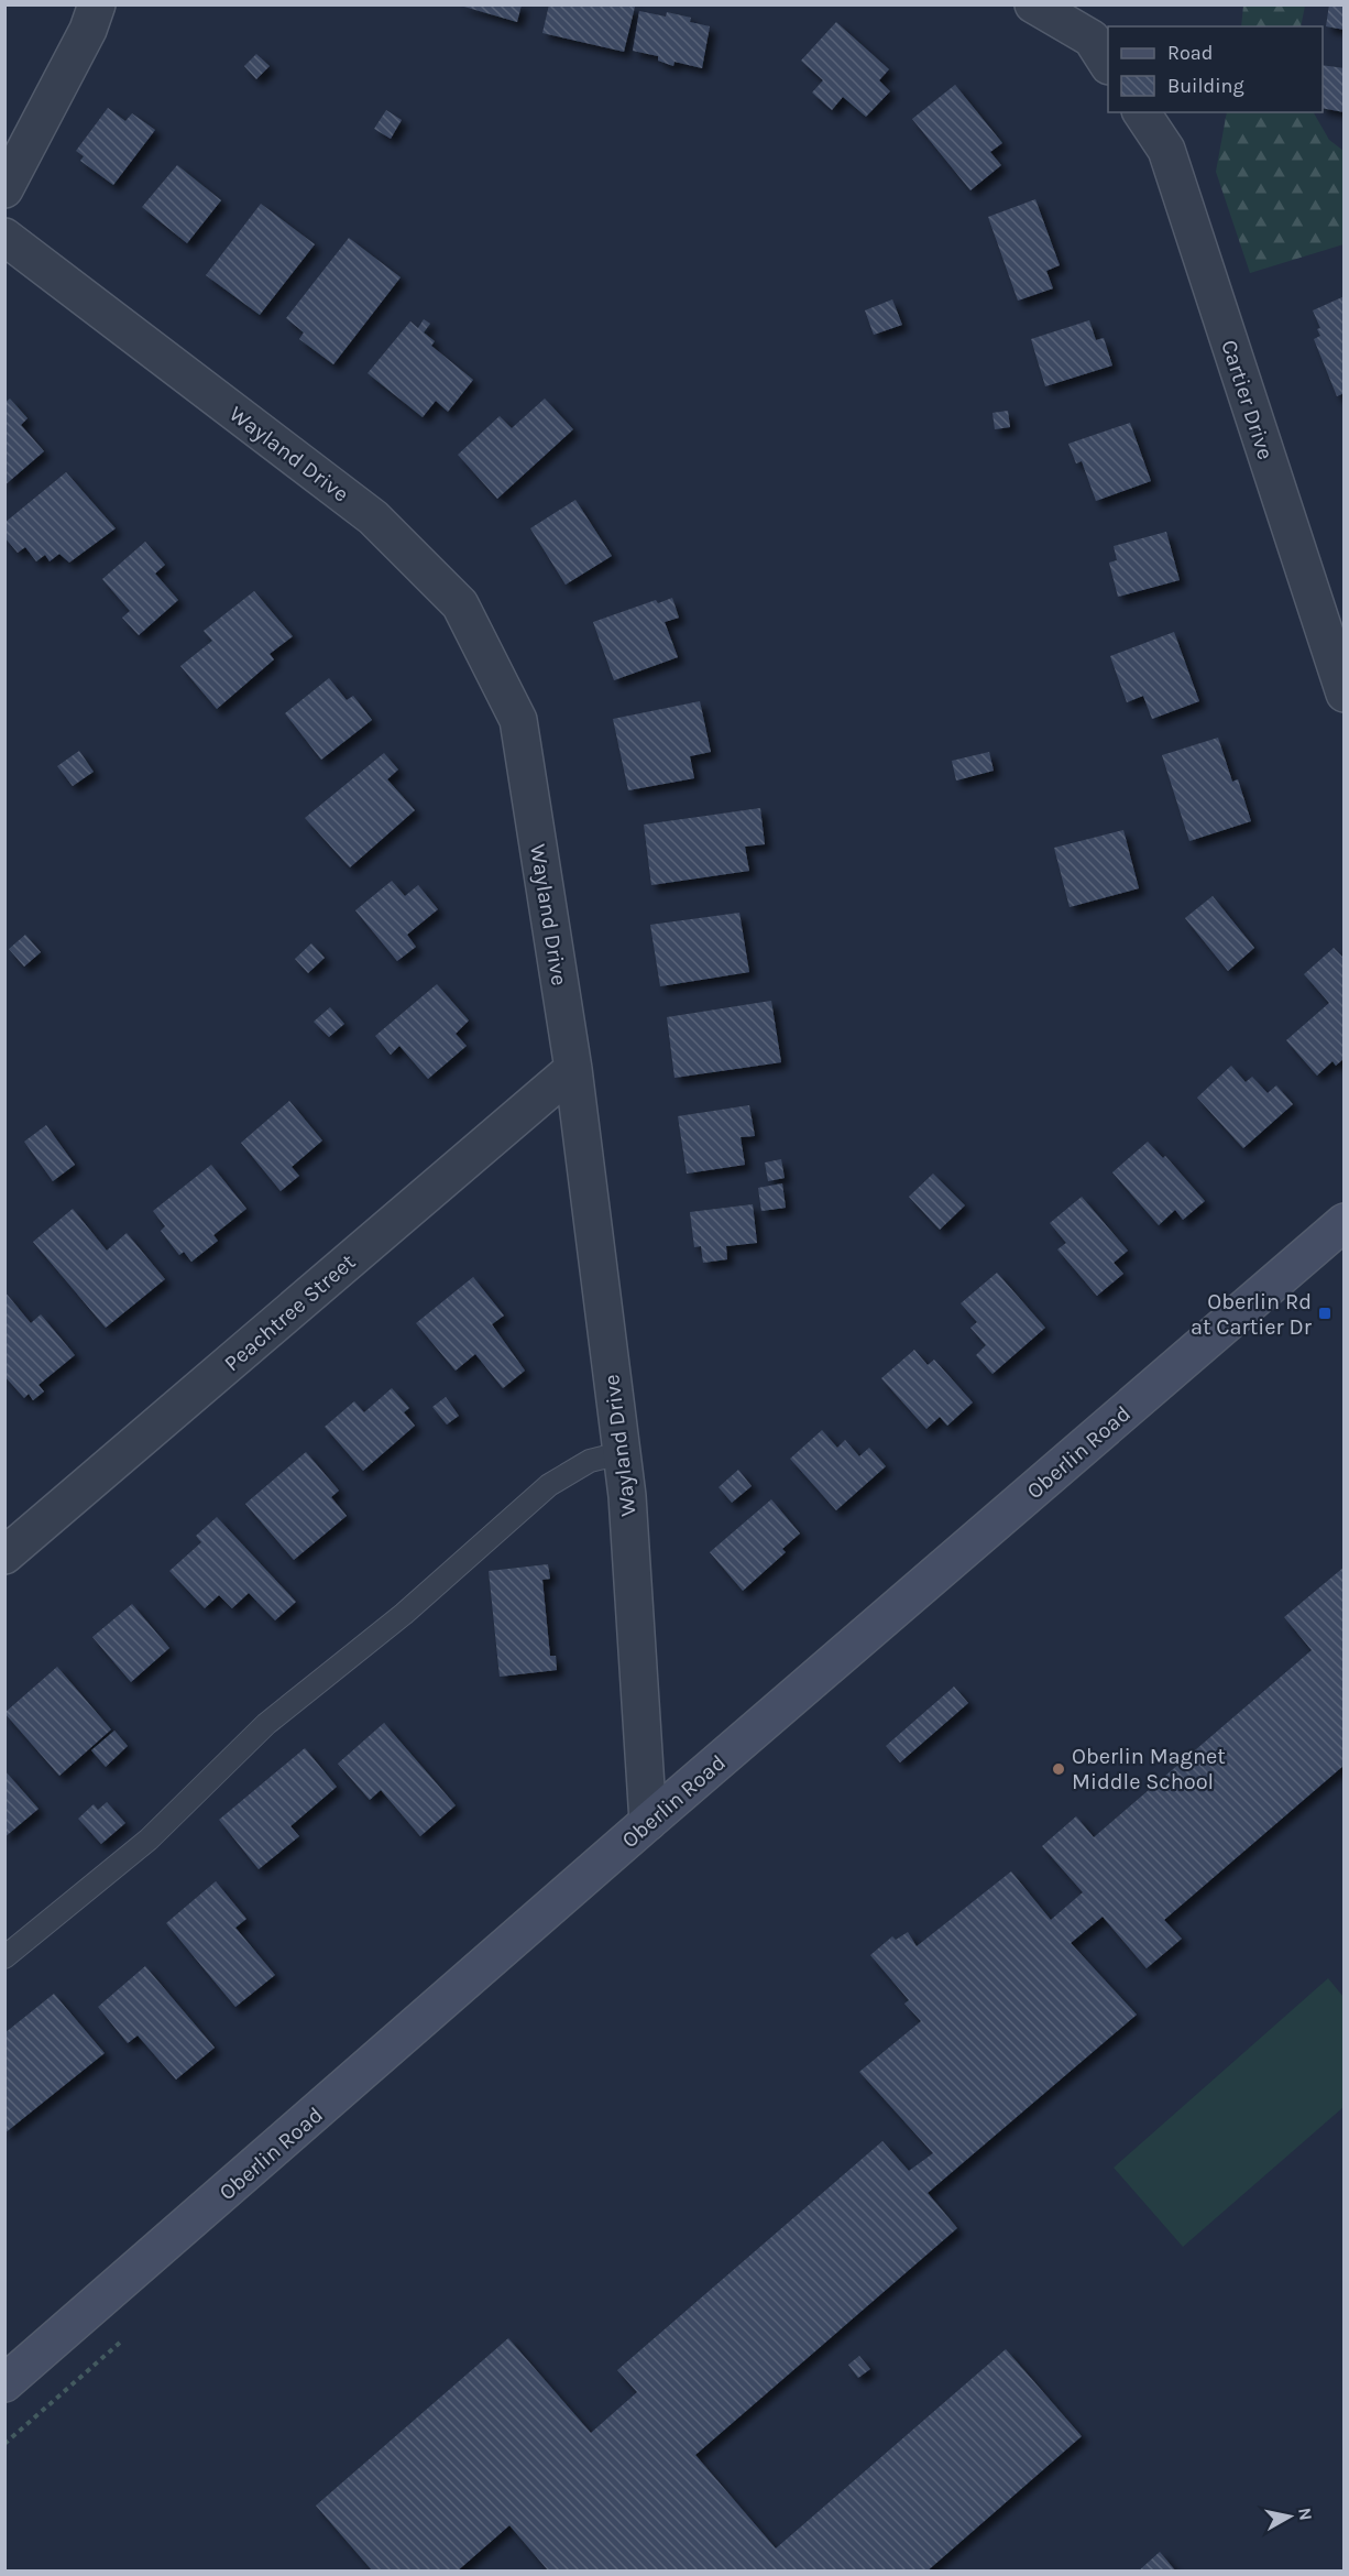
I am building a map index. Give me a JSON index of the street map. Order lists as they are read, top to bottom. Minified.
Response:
{"streets":{"main road":["Oberlin Road"],"street":["Cartier Drive","Wayland Drive","Peachtree Street"]},"crossings":[["Wayland Drive","Peachtree Street"],["Wayland Drive","Oberlin Road"]],"places":{"transit":["Oberlin Rd at Cartier Dr"],"other":["Oberlin Magnet Middle School"]},"legend":["Road","Building"],"north":"right"}
